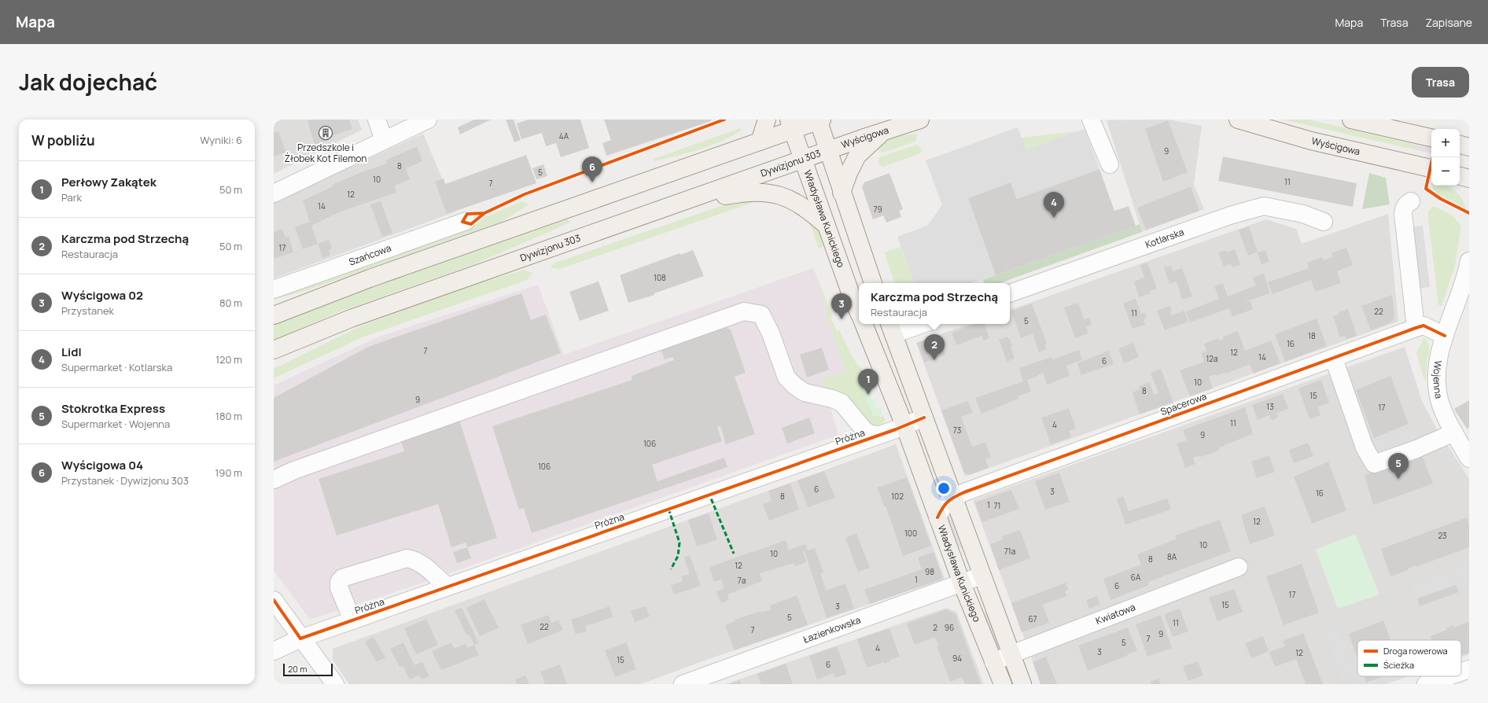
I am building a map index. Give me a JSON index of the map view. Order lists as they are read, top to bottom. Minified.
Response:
{"streets":{"main road":["Wyścigowa","Dywizjonu 303","Władysława Kunickiego"],"street":["Kotlarska","Szańcowa","Wojenna","Spacerowa","Próżna","Kwiatowa","Łazienkowska"]},"crossings":[["Wyścigowa","Dywizjonu 303"],["Dywizjonu 303","Władysława Kunickiego"],["Władysława Kunickiego","Spacerowa"],["Władysława Kunickiego","Próżna"],["Władysława Kunickiego","Kwiatowa"],["Władysława Kunickiego","Łazienkowska"],["Wojenna","Spacerowa"]],"places":{"building":["Przedszkole i Żłobek Kot Filemon"]},"house_numbers":["4A","9","8","5","10","11","7","12","14","79","17","108","22","11","5","18","16","7","12","14","12a","6","10","8","15","9","13","17","11","4","73","9","106","106","6","3","16","8","102","1","71","12","100","23","10","71a","10","8A","8","12","98","6A","1","7a","6","17","15","3","5","67","11","22","2","96","7","9","7","5","4","3","12","94","15","6"],"legend":["Droga rowerowa","Ścieżka"],"scale_bar":"20 m","page":{"header":"Mapa","nav":["Mapa","Trasa","Zapisane"],"title":"Jak dojechać","buttons":"Trasa","heading":["W pobliżu","Wyniki: 6"],"map_buttons":["+","−"],"pins":["6","4","3","2","1","5"],"list":[{"mark":"1","name":"Perłowy Zakątek","note":"Park","value":"50 m"},{"mark":"2","name":"Karczma pod Strzechą","note":"Restauracja","value":"50 m"},{"mark":"3","name":"Wyścigowa 02","note":"Przystanek","value":"80 m"},{"mark":"4","name":"Lidl","note":"Supermarket · Kotlarska","value":"120 m"},{"mark":"5","name":"Stokrotka Express","note":"Supermarket · Wojenna","value":"180 m"},{"mark":"6","name":"Wyścigowa 04","note":"Przystanek · Dywizjonu 303","value":"190 m"}],"popup":["Karczma pod Strzechą","Restauracja"],"scale":"20 m"}}
